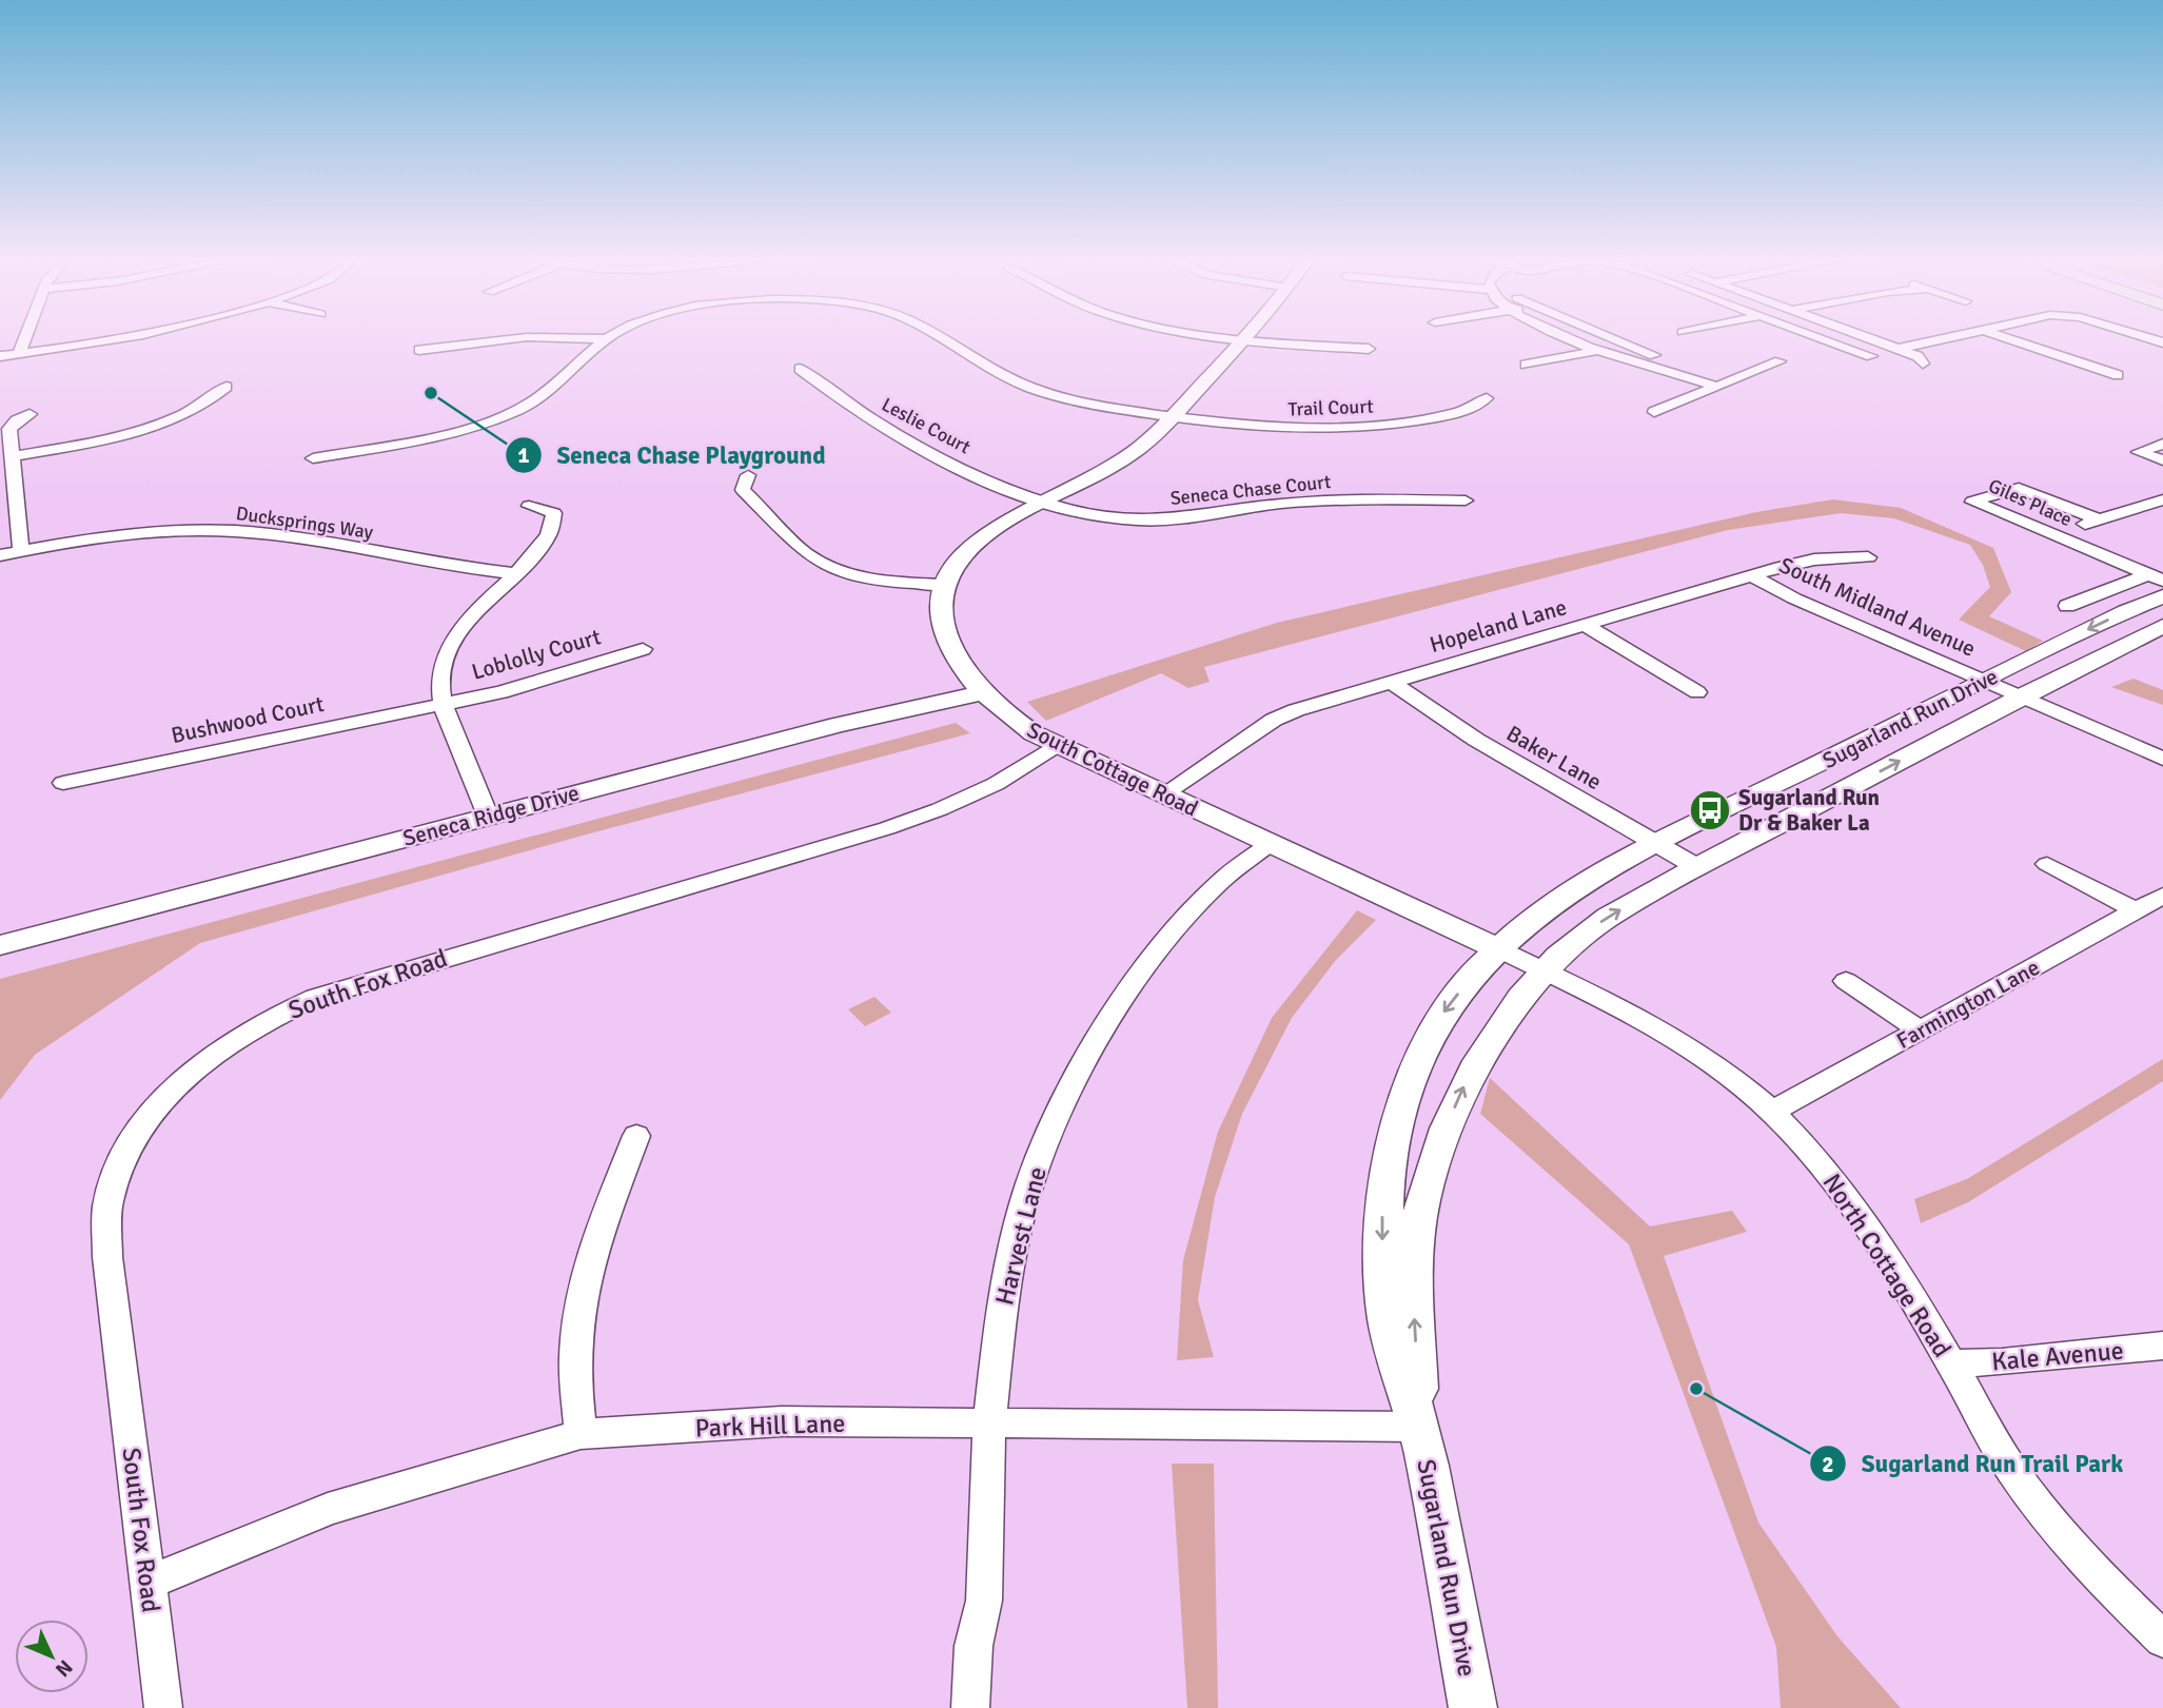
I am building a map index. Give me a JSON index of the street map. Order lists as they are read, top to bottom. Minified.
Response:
{"streets":{"street":["Trail Court","Leslie Court","Seneca Chase Court","Giles Place","Ducksprings Way","South Midland Avenue","Hopeland Lane","Loblolly Court","Sugarland Run Drive","Bushwood Court","Baker Lane","South Cottage Road","Seneca Ridge Drive","South Fox Road","Farmington Lane","Harvest Lane","North Cottage Road","Kale Avenue","Park Hill Lane"]},"crossings":[["Leslie Court","Seneca Chase Court"],["Giles Place","Sugarland Run Drive"],["South Midland Avenue","Hopeland Lane"],["South Midland Avenue","Sugarland Run Drive"],["Hopeland Lane","Baker Lane"],["Hopeland Lane","South Cottage Road"],["Loblolly Court","Bushwood Court"],["Sugarland Run Drive","Baker Lane"],["Sugarland Run Drive","South Cottage Road"],["Sugarland Run Drive","North Cottage Road"],["Sugarland Run Drive","Park Hill Lane"],["South Cottage Road","Seneca Ridge Drive"],["South Cottage Road","South Fox Road"],["South Cottage Road","Harvest Lane"],["South Cottage Road","North Cottage Road"],["South Fox Road","Park Hill Lane"],["Farmington Lane","North Cottage Road"],["Harvest Lane","Park Hill Lane"],["North Cottage Road","Kale Avenue"]],"places":{"other":["Seneca Chase Playground","Sugarland Run Trail Park"],"bus stop":["Sugarland Run Dr & Baker La"]},"north":"bottom right"}
